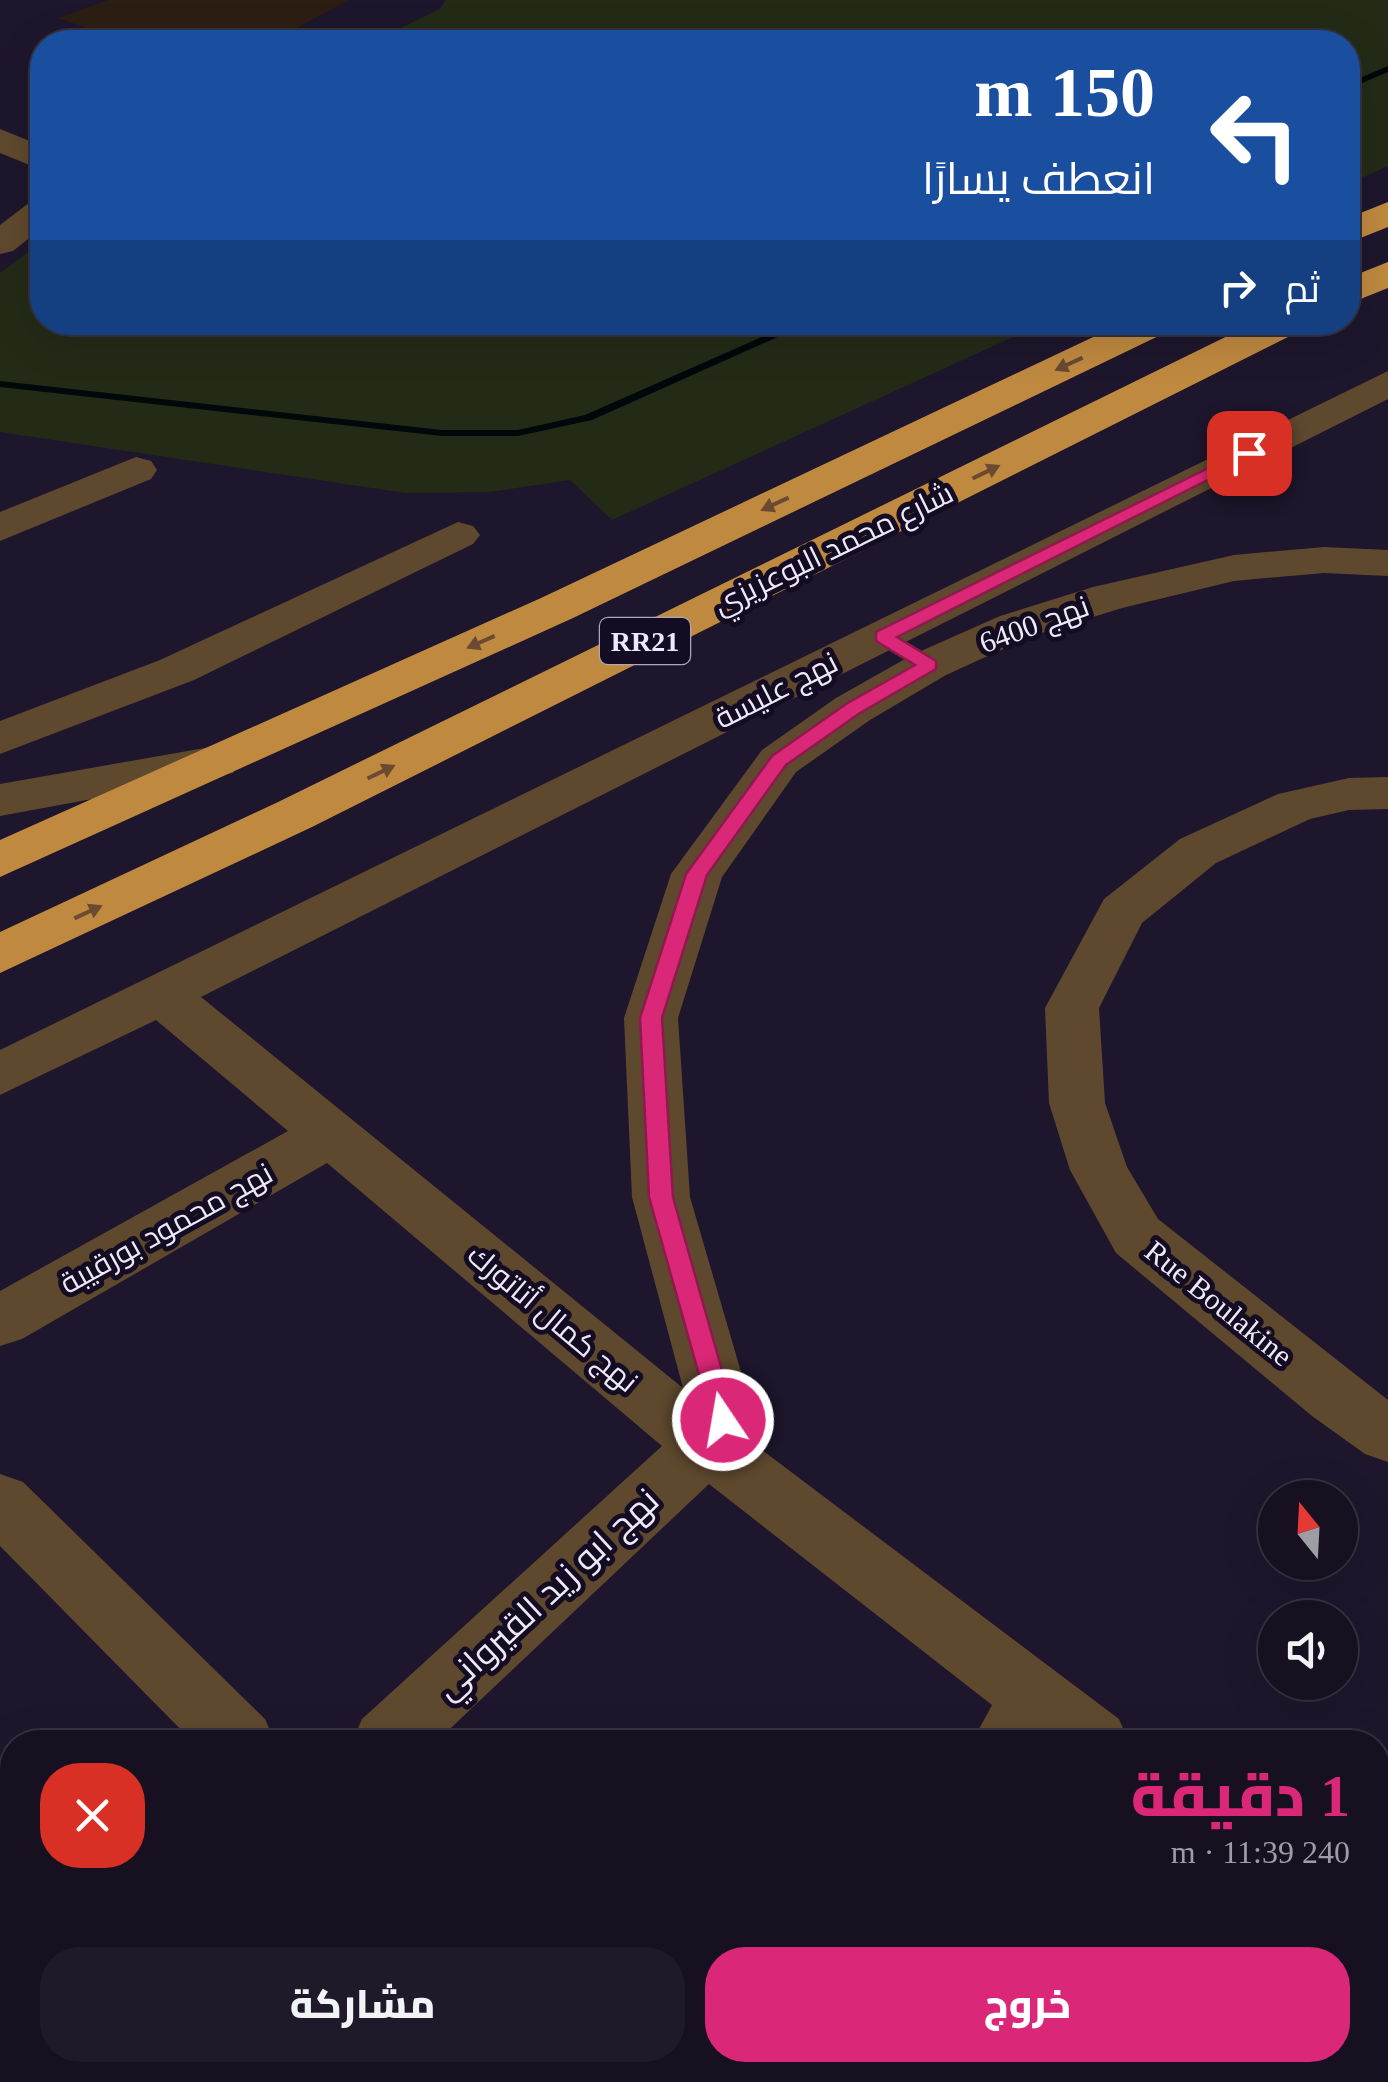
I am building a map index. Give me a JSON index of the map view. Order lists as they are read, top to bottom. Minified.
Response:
{"streets":{"highway":["شارع محمد البوعزيزي","RR21"],"street":["نهج 6400","نهج عليسة","نهج محمود بورقيبة","Rue Boulakine","نهج كمال أتاتورك","نهج ابو زيد القيرواني"]},"crossings":[["نهج 6400","نهج كمال أتاتورك"],["نهج 6400","نهج ابو زيد القيرواني"],["نهج عليسة","نهج كمال أتاتورك"],["نهج محمود بورقيبة","نهج كمال أتاتورك"],["نهج كمال أتاتورك","نهج ابو زيد القيرواني"]],"north":"top","page":{"turn":["150 m","انعطف يسارًا"],"then":"ثم","heading":["1 دقيقة","240 m · 11:39"],"buttons":["خروج","مشاركة"]}}
